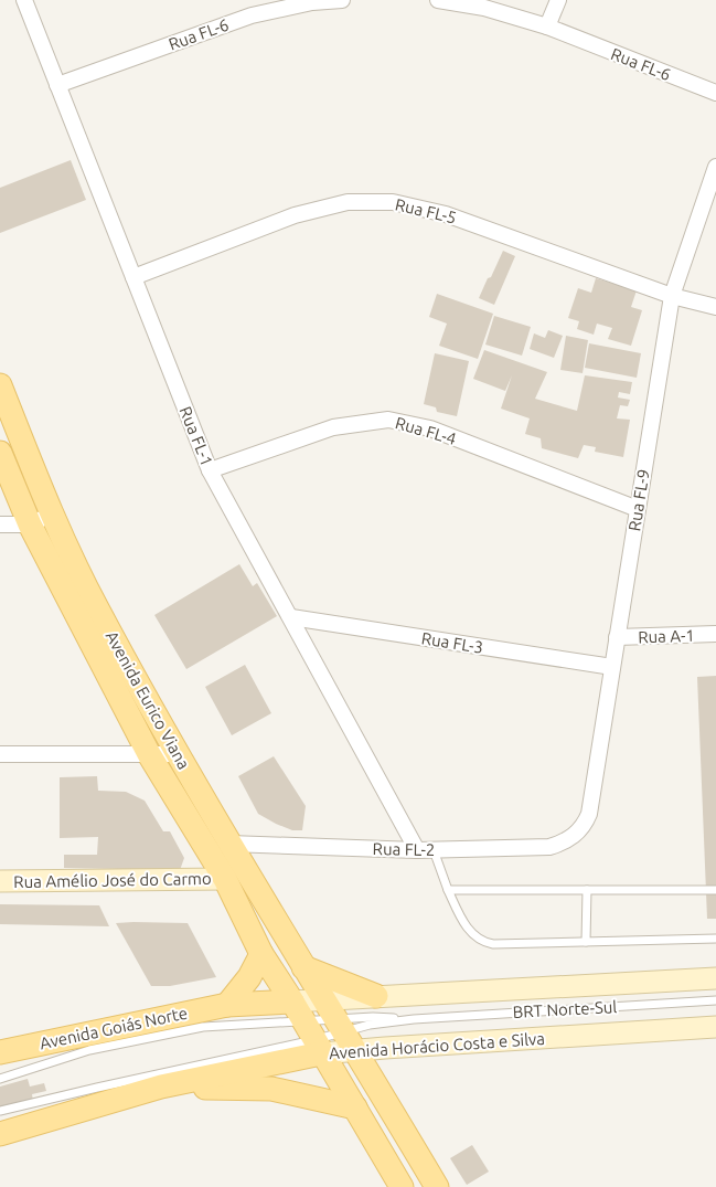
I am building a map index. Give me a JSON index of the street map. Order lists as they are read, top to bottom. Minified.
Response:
{"streets":{"main road":["Avenida Eurico Viana","Rua Amélio José do Carmo","Avenida Goiás Norte","Avenida Horácio Costa e Silva"],"street":["Rua FL-6","Rua FL-5","Rua FL-4","Rua FL-1","Rua FL-9","Rua A-1","Rua FL-3","Rua FL-2"],"lane":["BRT Norte-Sul"]},"crossings":[["Rua FL-6","Rua FL-1"],["Rua FL-5","Rua FL-1"],["Rua FL-5","Rua FL-9"],["Rua FL-4","Rua FL-1"],["Rua FL-4","Rua FL-9"],["Rua FL-1","Rua FL-3"],["Rua FL-1","Rua FL-2"],["Rua FL-9","Rua A-1"],["Rua FL-9","Rua FL-3"],["Rua FL-9","Rua FL-2"],["Avenida Eurico Viana","Rua FL-2"],["Avenida Eurico Viana","Rua Amélio José do Carmo"],["Avenida Eurico Viana","Avenida Horácio Costa e Silva"],["Avenida Goiás Norte","Avenida Horácio Costa e Silva"]]}
